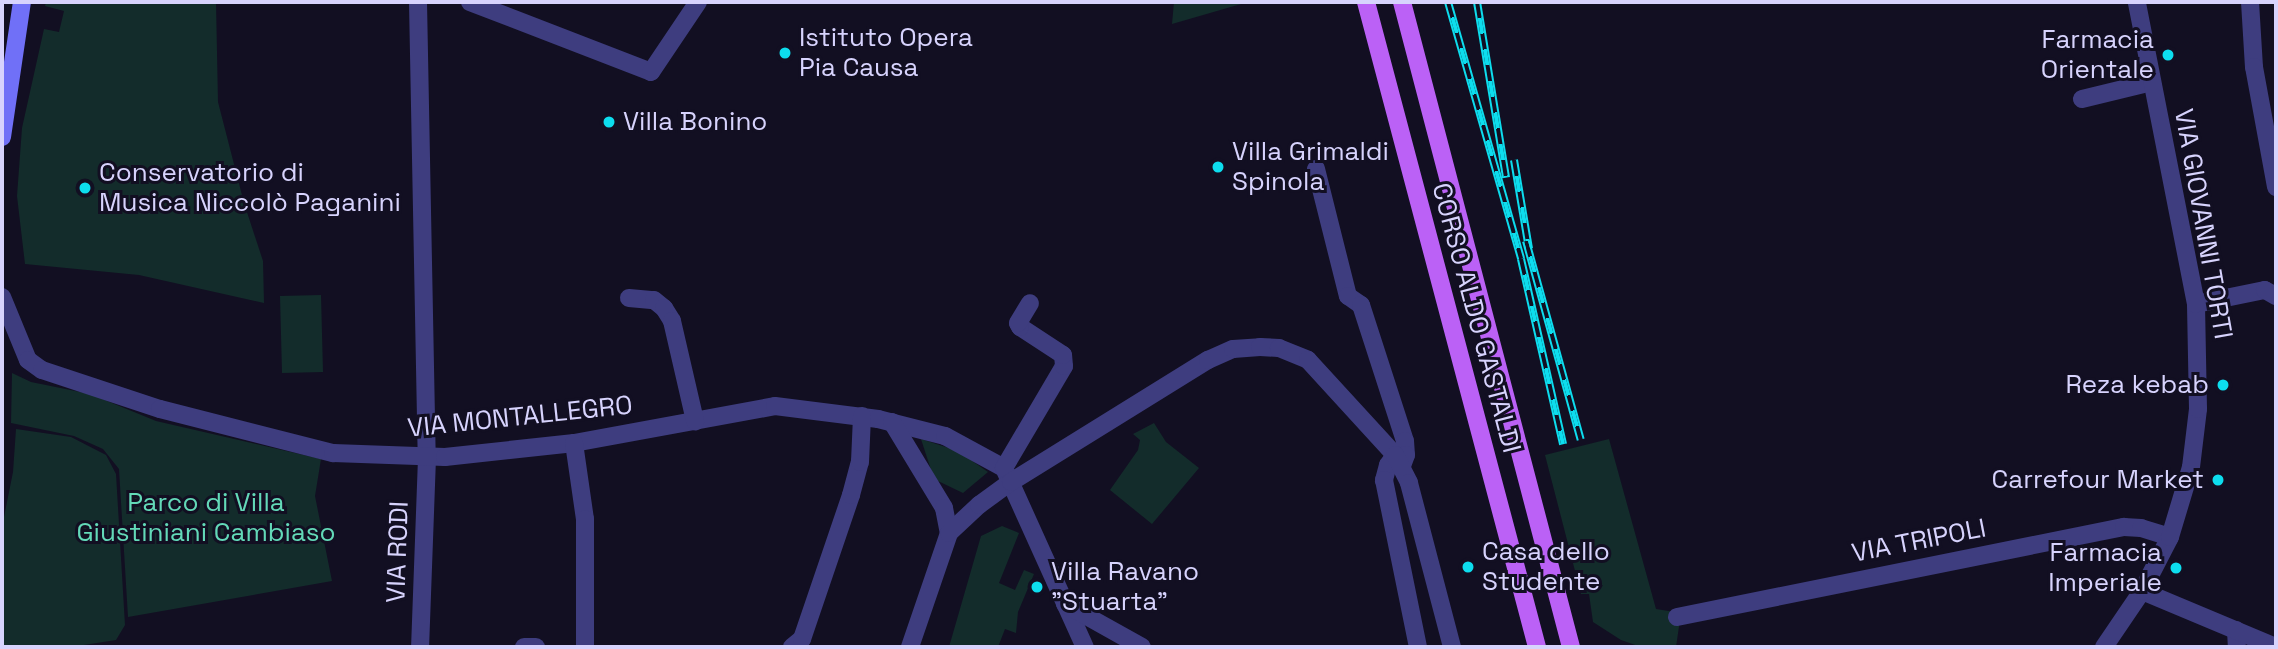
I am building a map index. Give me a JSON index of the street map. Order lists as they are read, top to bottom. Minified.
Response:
{"streets":{"main road":["CORSO ALDO GASTALDI"],"street":["VIA GIOVANNI TORTI","VIA MONTALLEGRO","VIA TRIPOLI","VIA RODI"]},"crossings":[["VIA GIOVANNI TORTI","VIA TRIPOLI"],["VIA MONTALLEGRO","VIA RODI"]],"parks":["Parco di Villa Giustiniani Cambiaso"],"places":["Istituto Opera Pia Causa","Farmacia Orientale","Villa Bonino","Villa Grimaldi Spinola","Conservatorio di Musica Niccolò Paganini","Reza kebab","Carrefour Market","Casa dello Studente","Farmacia Imperiale","Villa Ravano \"Stuarta\""]}
